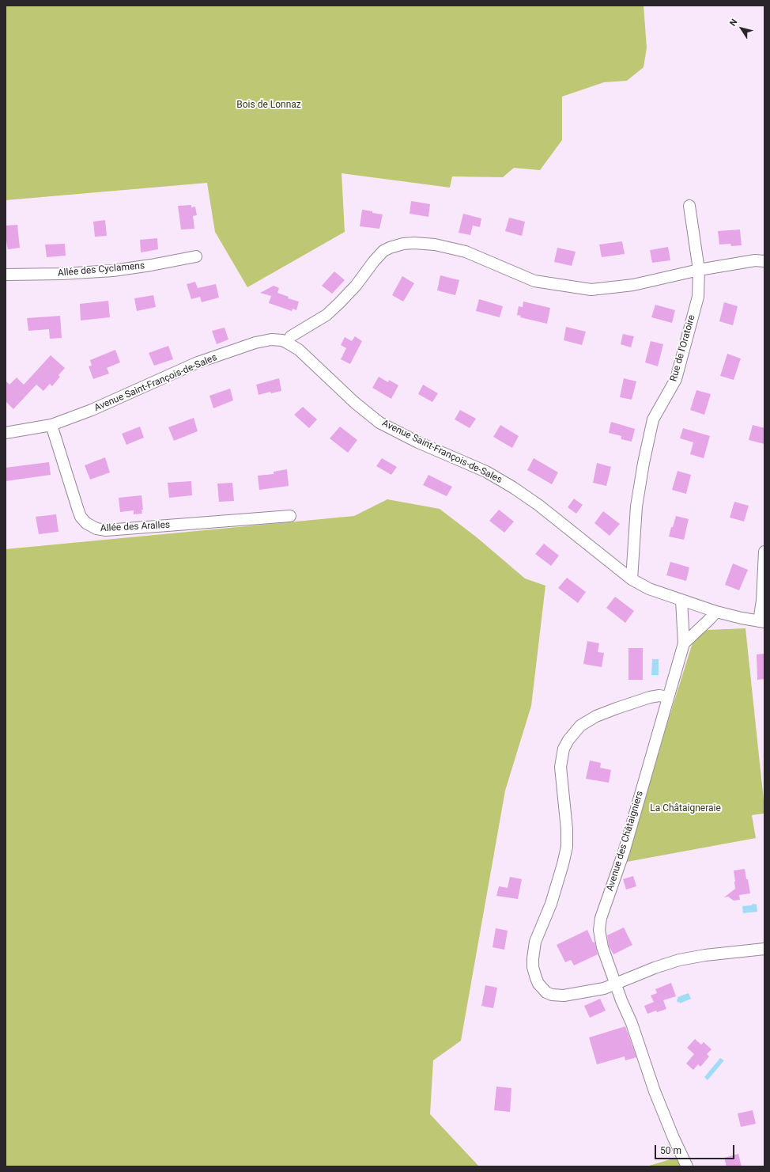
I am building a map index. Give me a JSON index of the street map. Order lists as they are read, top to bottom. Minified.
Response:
{"streets":{"street":["Allée des Cyclamens","Rue de l'Oratoire","Avenue Saint-François-de-Sales","Allée des Aralles","Avenue des Châtaigniers"]},"crossings":[["Rue de l'Oratoire","Avenue Saint-François-de-Sales"],["Avenue Saint-François-de-Sales","Allée des Aralles"],["Avenue Saint-François-de-Sales","Avenue des Châtaigniers"]],"parks":["Bois de Lonnaz","La Châtaigneraie"],"scale_bar":"50 m","north":"top left"}
